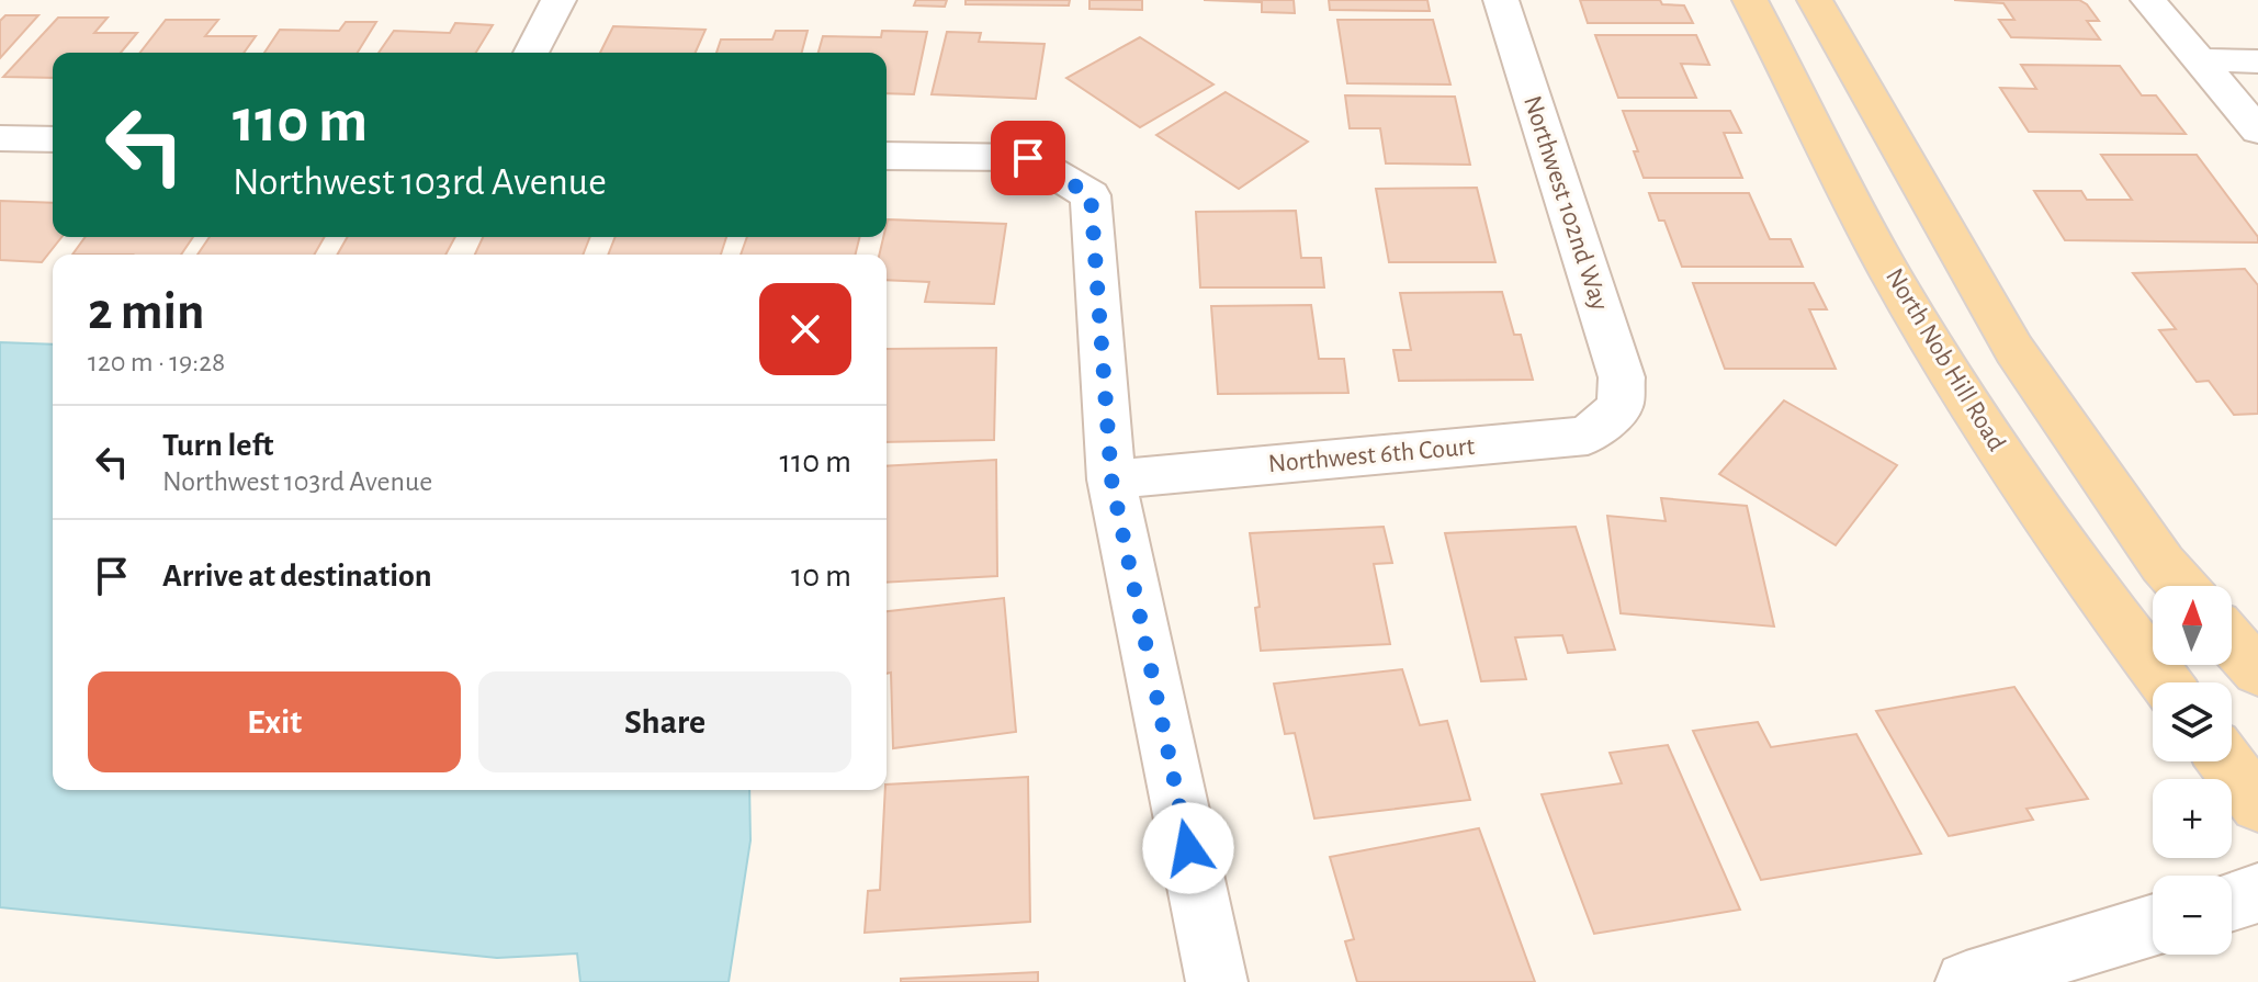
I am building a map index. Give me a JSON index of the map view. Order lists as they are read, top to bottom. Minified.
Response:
{"streets":{"main road":["North Nob Hill Road"],"street":["Northwest 102nd Way","Northwest 6th Court"]},"crossings":[["Northwest 102nd Way","Northwest 6th Court"]],"north":"top","page":{"turn":["110 m","Northwest 103rd Avenue"],"heading":["2 min","120 m · 19:28"],"list":[{"name":"Turn left","note":"Northwest 103rd Avenue","value":"110 m"},{"name":"Arrive at destination","value":"10 m"}],"map_buttons":["+","−"],"buttons":["Exit","Share"]}}
